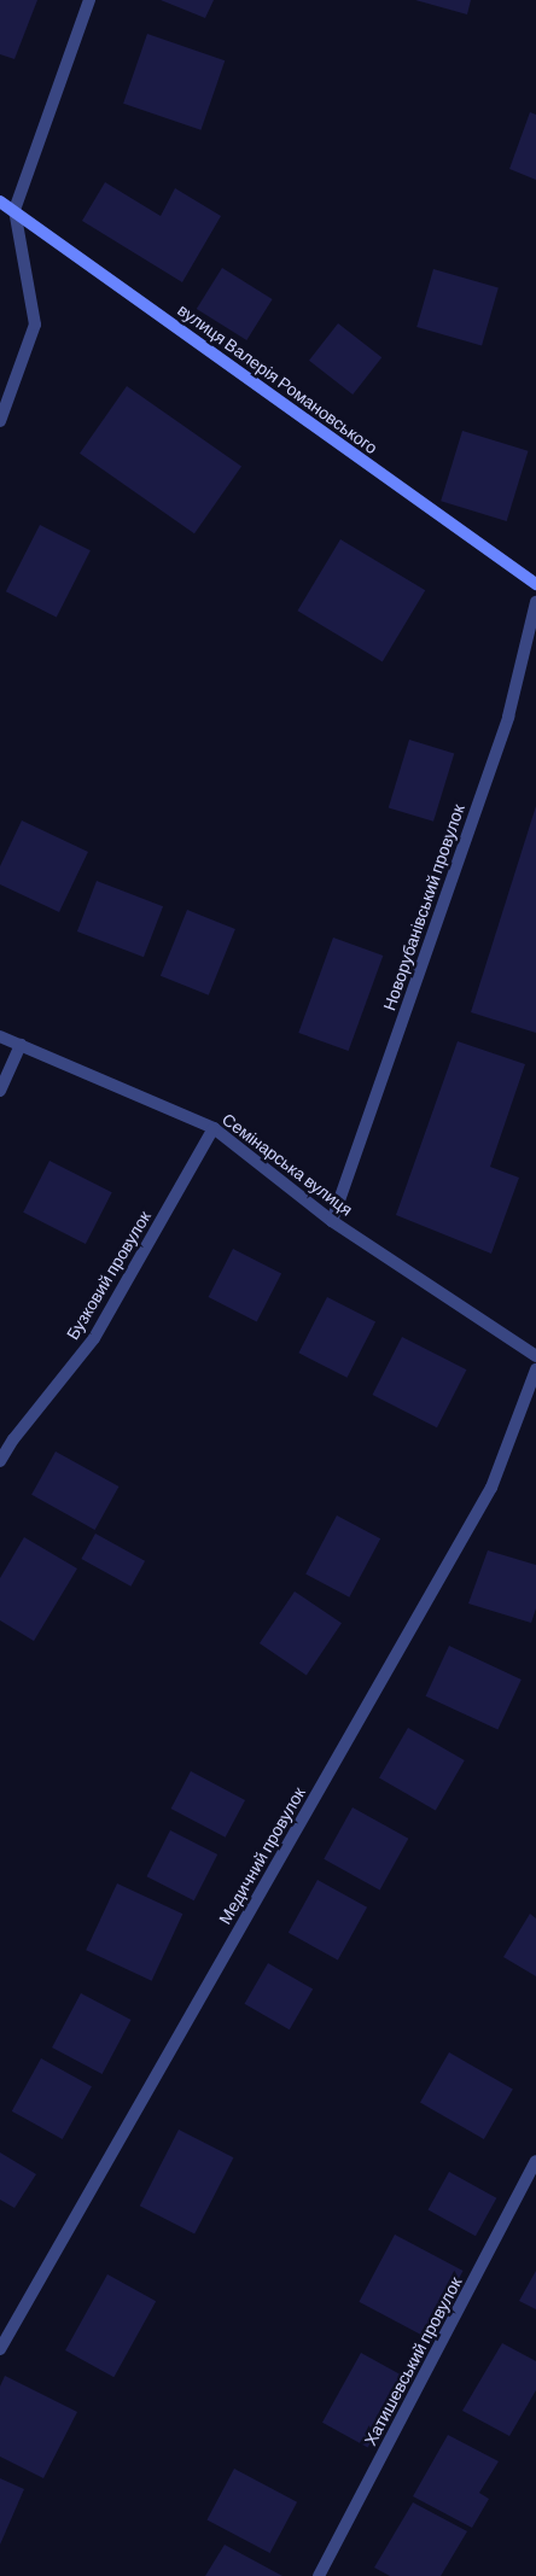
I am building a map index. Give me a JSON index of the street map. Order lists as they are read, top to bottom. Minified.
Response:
{"streets":{"street":["вулиця Валерія Романовського","Новорубанівський провулок","Семінарська вулиця","Бузковий провулок","Медичний провулок","Хатишевський провулок"]},"crossings":[["Новорубанівський провулок","Семінарська вулиця"],["Семінарська вулиця","Бузковий провулок"]]}
